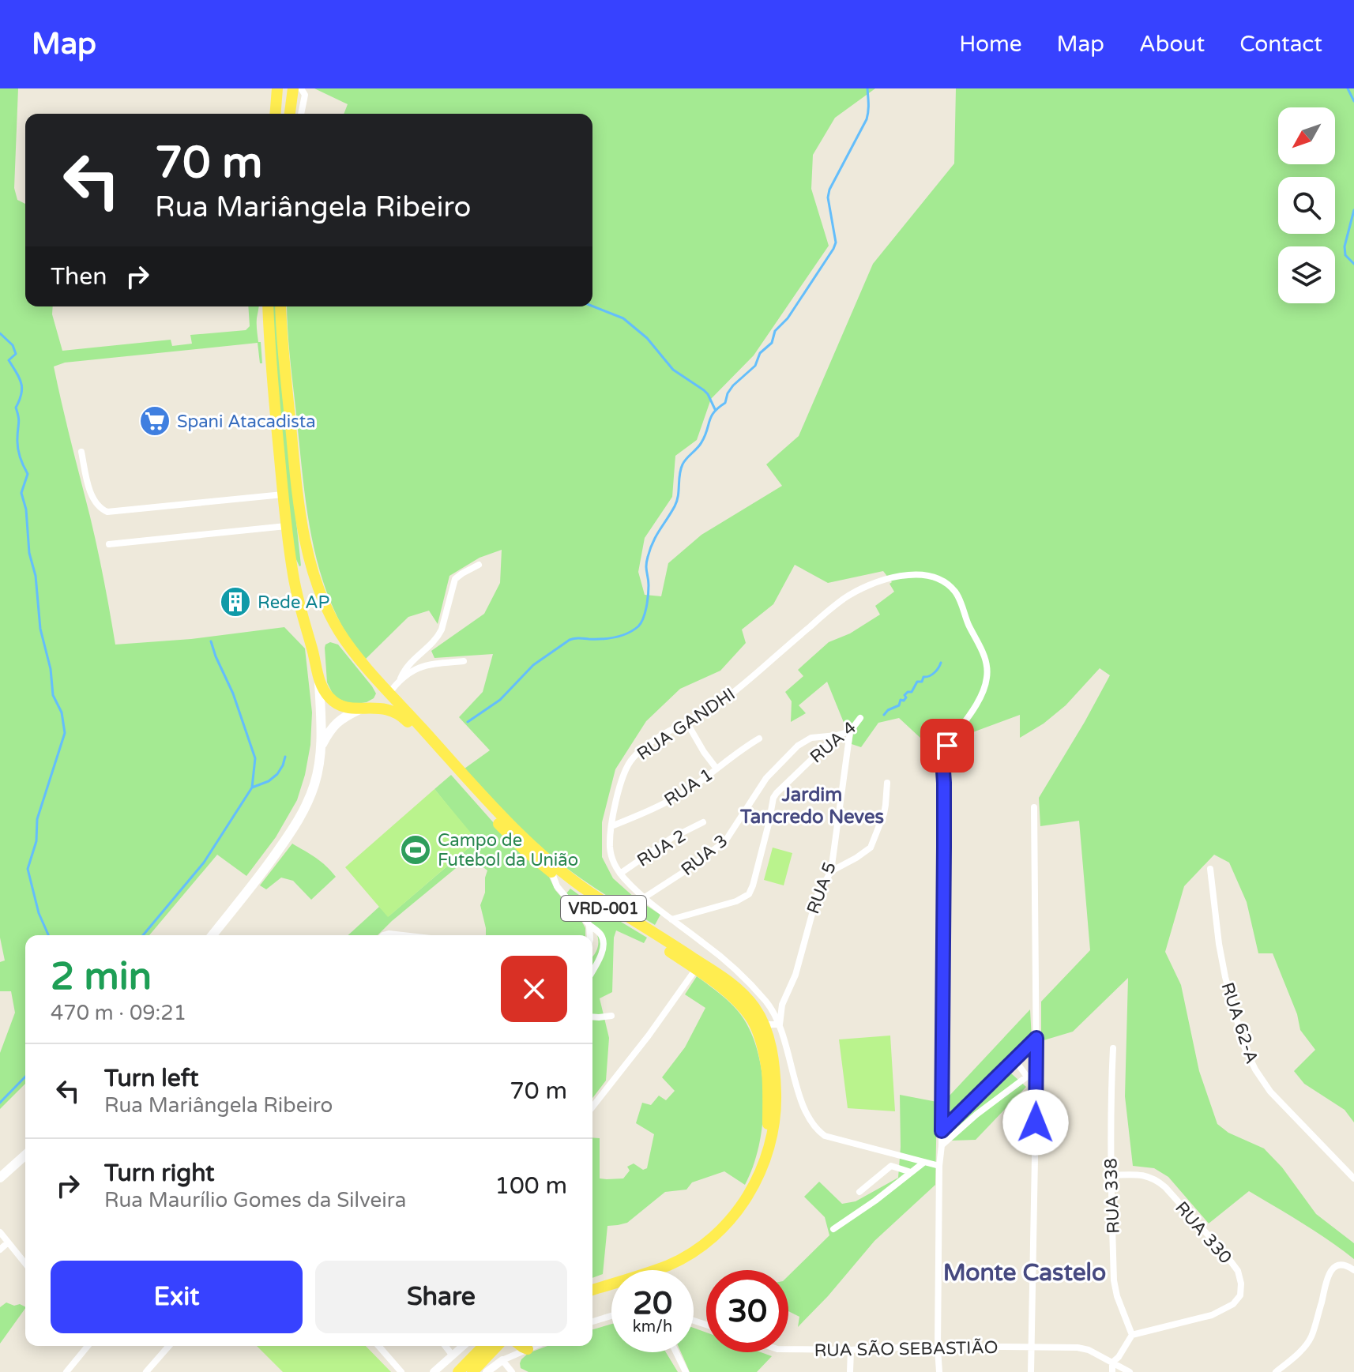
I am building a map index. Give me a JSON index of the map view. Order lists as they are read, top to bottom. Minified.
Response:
{"streets":{"main road":["VRD-001"],"street":["RUA GANDHI","RUA 4","RUA 1","RUA 2","RUA 3","RUA 5","RUA 62-A","RUA 338","RUA 330","RUA SÃO SEBASTIÃO"]},"crossings":[["RUA GANDHI","RUA 4"],["RUA GANDHI","RUA 1"],["RUA GANDHI","RUA 2"],["RUA GANDHI","RUA 3"],["RUA GANDHI","RUA 5"],["RUA 4","RUA 3"],["RUA 4","RUA 5"],["RUA 338","RUA 330"]],"districts":["Jardim Tancredo Neves","Monte Castelo"],"places":{"supermarket":["Spani Atacadista"],"building":["Rede AP"],"sports":["Campo de Futebol da União"]},"north":"bottom left","page":{"header":"Map","nav":["Home","Map","About","Contact"],"turn":["70 m","Rua Mariângela Ribeiro"],"then":"Then","heading":["2 min","470 m · 09:21"],"list":[{"name":"Turn left","note":"Rua Mariângela Ribeiro","value":"70 m"},{"name":"Turn right","note":"Rua Maurílio Gomes da Silveira","value":"100 m"}],"buttons":["Exit","Share"],"speed":"20 km/h","limit":"30"}}
